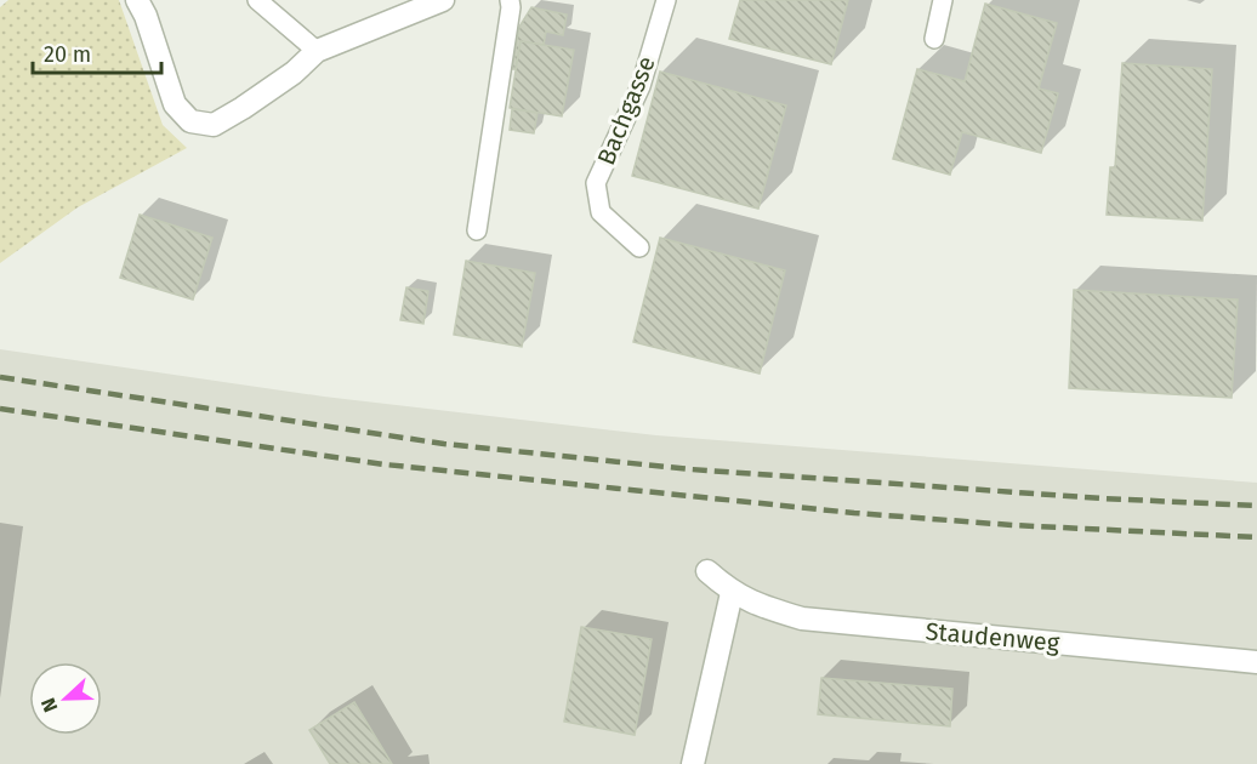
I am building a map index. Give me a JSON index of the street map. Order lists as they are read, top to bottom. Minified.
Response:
{"streets":{"street":["Staudenweg"],"lane":["Bachgasse"]},"scale_bar":"20 m","north":"left"}
